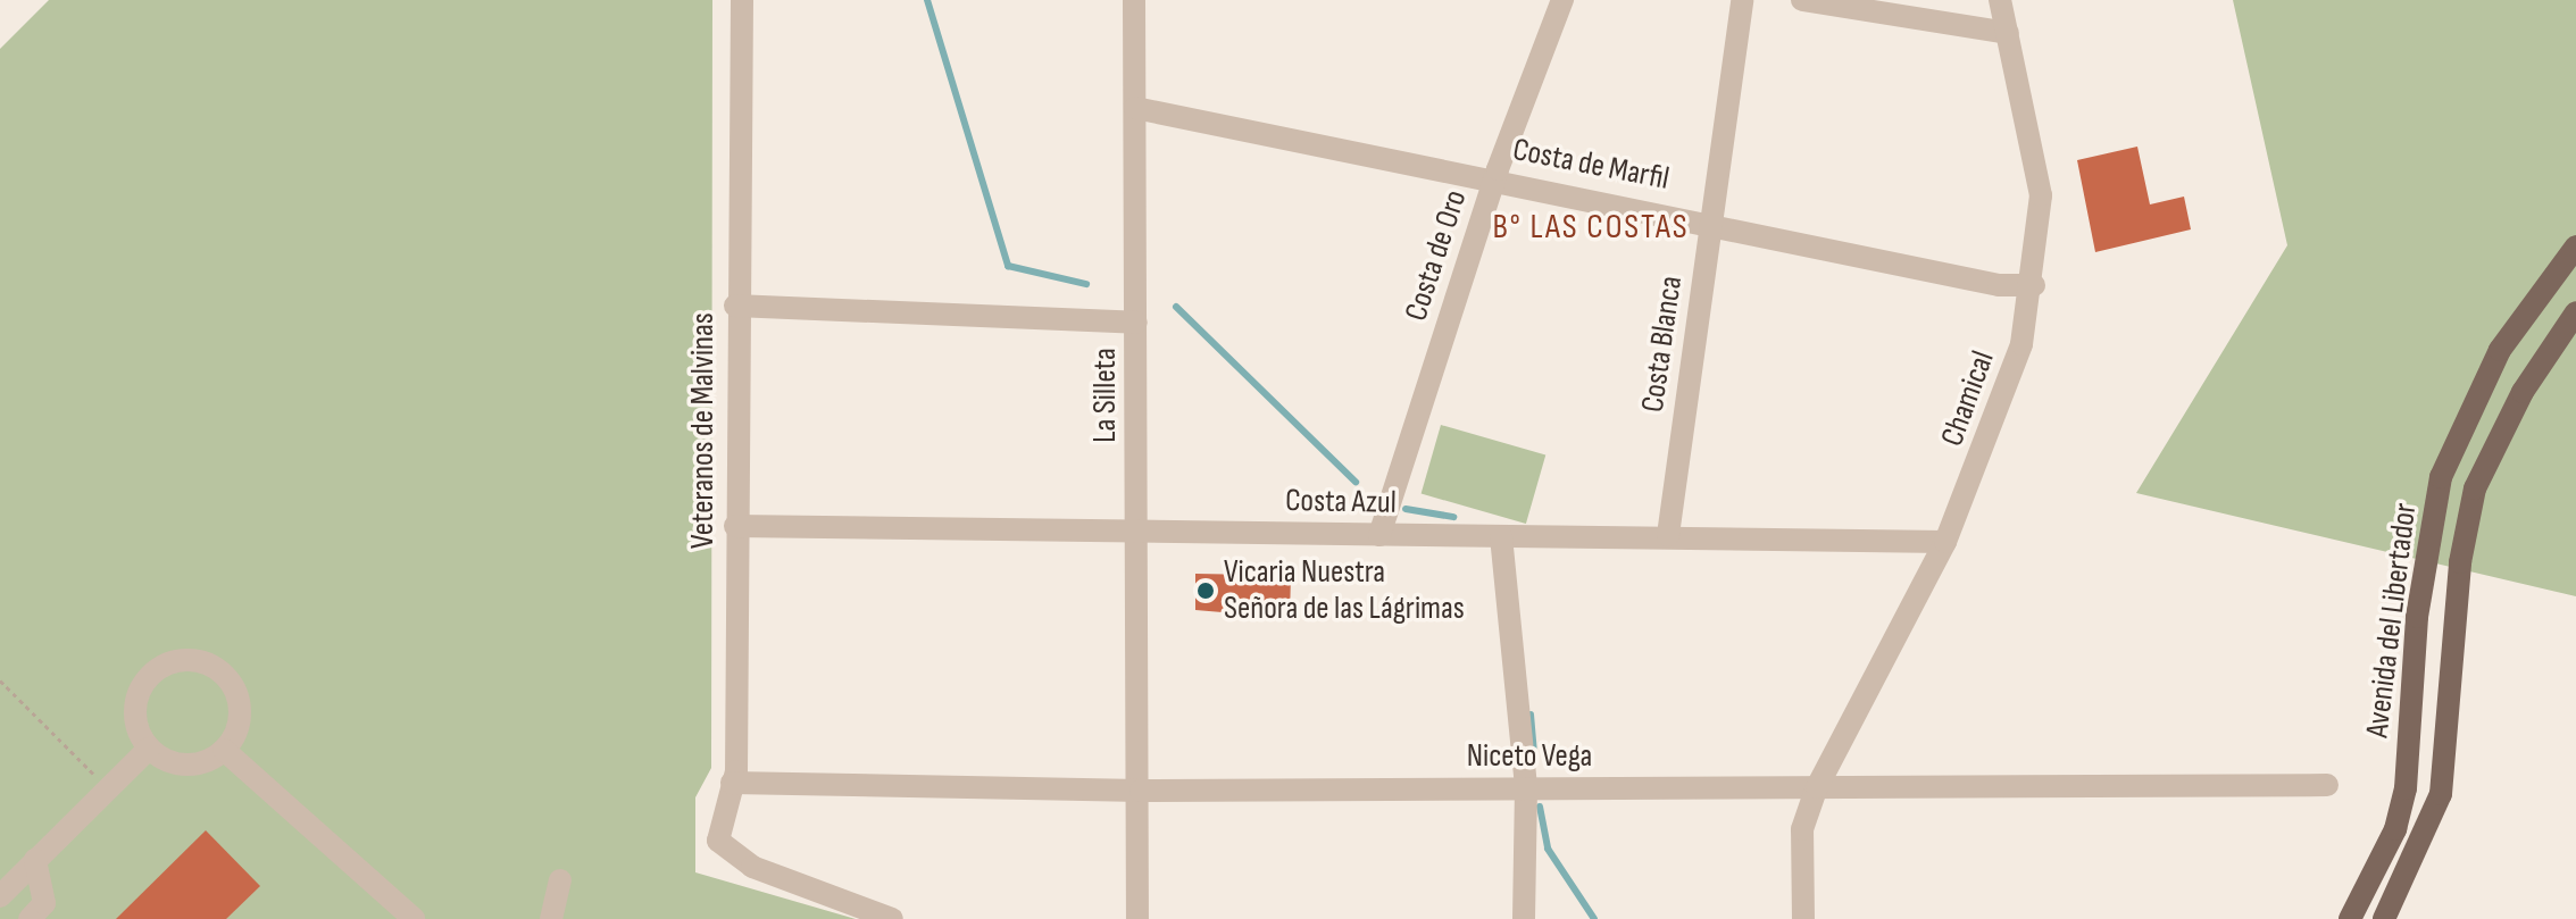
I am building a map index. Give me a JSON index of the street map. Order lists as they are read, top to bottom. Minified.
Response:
{"streets":{"main road":["Avenida del Libertador"],"street":["Costa de Marfil","Costa de Oro","Costa Blanca","La Silleta","Chamical","Veteranos de Malvinas","Costa Azul","Niceto Vega"]},"crossings":[["Costa de Marfil","Costa de Oro"],["Costa de Marfil","Costa Blanca"],["Costa de Marfil","La Silleta"],["Costa de Marfil","Chamical"],["Costa de Oro","Costa Azul"],["Costa Blanca","Costa Azul"],["La Silleta","Costa Azul"],["La Silleta","Niceto Vega"],["Chamical","Costa Azul"],["Chamical","Niceto Vega"],["Veteranos de Malvinas","Costa Azul"],["Veteranos de Malvinas","Niceto Vega"]],"districts":["B° LAS COSTAS"],"places":["Vicaria Nuestra Señora de las Lágrimas"]}
